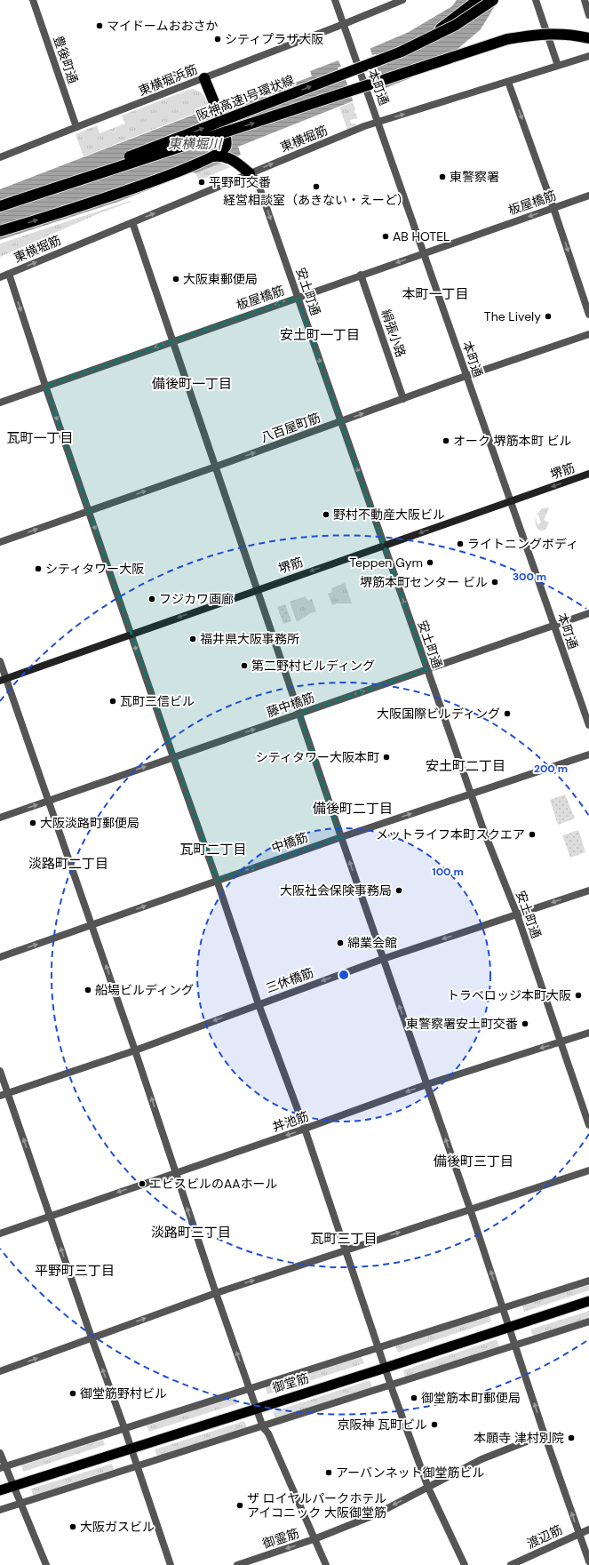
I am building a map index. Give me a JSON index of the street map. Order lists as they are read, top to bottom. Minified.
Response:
{"streets":{"highway":["阪神高速1号環状線","御堂筋"],"main road":["堺筋"],"street":["豊後町通","東横堀浜筋","本町通","東横堀筋","板屋橋筋","安土町通","絹張小路","八百屋町筋","藤中橋筋","中橋筋","三休橋筋","丼池筋","渡辺筋","御霊筋"]},"crossings":[["豊後町通","東横堀浜筋"],["東横堀浜筋","本町通"],["本町通","東横堀筋"],["本町通","板屋橋筋"],["本町通","八百屋町筋"],["本町通","堺筋"],["本町通","藤中橋筋"],["東横堀筋","安土町通"],["板屋橋筋","安土町通"],["板屋橋筋","絹張小路"],["安土町通","八百屋町筋"],["安土町通","堺筋"],["安土町通","藤中橋筋"],["安土町通","中橋筋"],["安土町通","三休橋筋"],["安土町通","丼池筋"],["絹張小路","八百屋町筋"]],"one_way":["東横堀筋","板屋橋筋","安土町通","八百屋町筋","堺筋","藤中橋筋","中橋筋","三休橋筋","丼池筋","御霊筋"],"districts":["本町一丁目","安土町一丁目","備後町一丁目","瓦町一丁目","安土町二丁目","備後町二丁目","瓦町二丁目","淡路町二丁目","備後町三丁目","淡路町三丁目","瓦町三丁目","平野町三丁目"],"water":["東横堀川"],"places":["マイドームおおさか","シティプラザ大阪","東警察署","平野町交番","経営相談室（あきない・えーど）","AB HOTEL","大阪東郵便局","The Lively","オーク 堺筋本町 ビル","野村不動産大阪ビル","ライトニングボディ","Teppen Gym","シティタワー大阪","堺筋本町センター ビル","フジカワ画廊","福井県大阪事務所","第二野村ビルディング","瓦町三信ビル","大阪国際ビルディング","シティタワー大阪本町","大阪淡路町郵便局","メットライフ本町スクエア","大阪社会保険事務局","綿業会館","船場ビルディング","トラベロッジ本町大阪","東警察署安土町交番","エビスビルのAAホール","御堂筋野村ビル","御堂筋本町郵便局","京阪神 瓦町ビル","本願寺 津村別院","アーバンネット御堂筋ビル","ザ ロイヤルパークホテル アイコニック 大阪御堂筋","大阪ガスビル"],"rings":["300 m","200 m","100 m"]}
